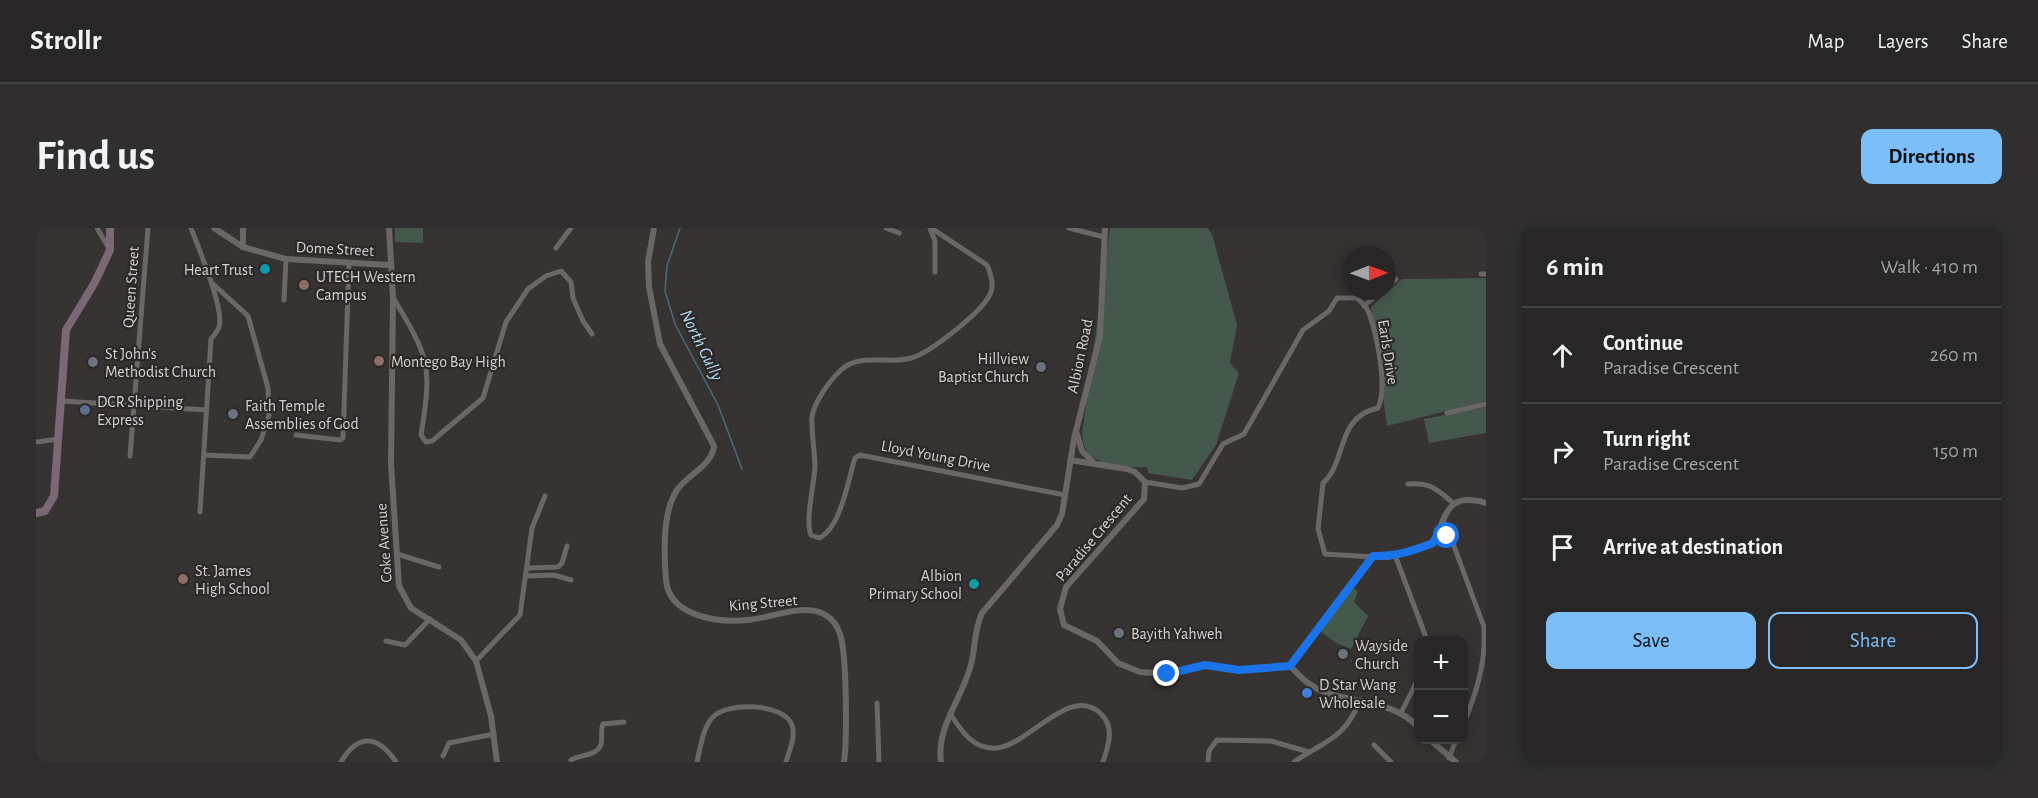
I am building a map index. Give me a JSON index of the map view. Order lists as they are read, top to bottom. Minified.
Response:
{"streets":{"street":["Dome Street","Queen Street","Earls Drive","Albion Road","Lloyd Young Drive","Paradise Crescent","Coke Avenue","King Street"]},"crossings":[["Dome Street","Coke Avenue"],["Earls Drive","Paradise Crescent"],["Albion Road","Lloyd Young Drive"]],"water":["North Gully"],"places":["Heart Trust","UTECH Western Campus","Montego Bay High","St John's Methodist Church","Hillview Baptist Church","DCR Shipping Express","Faith Temple Assemblies of God","St. James High School","Albion Primary School","Bayith Yahweh","Wayside Church","D Star Wang Wholesale"],"north":"right","page":{"header":"Strollr","nav":["Map","Layers","Share"],"buttons":["Directions",["Save","Share"]],"title":"Find us","heading":["6 min","Walk · 410 m"],"list":[["Continue","Paradise Crescent","260 m"],["Turn right","Paradise Crescent","150 m"],"Arrive at destination"],"map_buttons":["+","−"]}}
